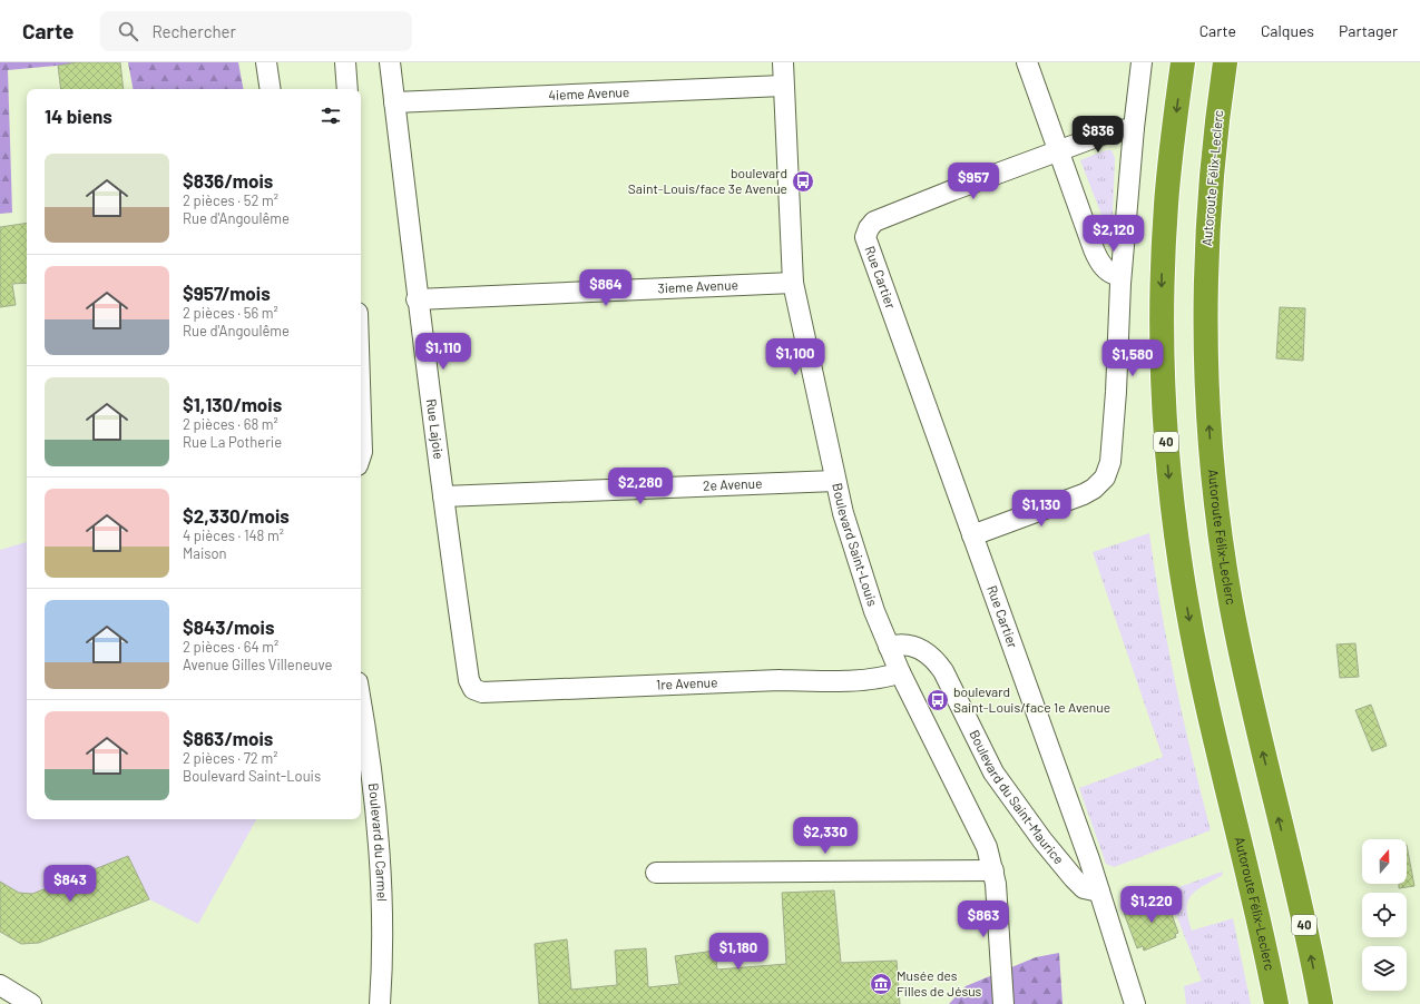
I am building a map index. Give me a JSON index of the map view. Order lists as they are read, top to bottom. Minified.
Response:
{"streets":{"highway":["Autoroute Félix-Leclerc","40"],"street":["4ieme Avenue","Rue Cartier","3ieme Avenue","Rue Lajoie","2e Avenue","Boulevard Saint-Louis","1re Avenue","Boulevard du Saint-Maurice","Boulevard du Carmel"]},"crossings":[["4ieme Avenue","Rue Lajoie"],["4ieme Avenue","Boulevard Saint-Louis"],["Rue Cartier","Boulevard du Saint-Maurice"],["3ieme Avenue","Rue Lajoie"],["3ieme Avenue","Boulevard Saint-Louis"],["Rue Lajoie","2e Avenue"],["Rue Lajoie","1re Avenue"],["2e Avenue","Boulevard Saint-Louis"],["Boulevard Saint-Louis","1re Avenue"],["Boulevard Saint-Louis","Boulevard du Saint-Maurice"]],"places":{"bus stop":["boulevard Saint-Louis/face 3e Avenue","boulevard Saint-Louis/face 1e Avenue"],"museum":["Musée des Filles de Jésus"]},"north":"top","page":{"header":"Carte","search":"Rechercher","nav":["Carte","Calques","Partager"],"heading":"14 biens","price":["$836","$957","$2,120","$864","$1,110","$1,100","$1,580","$2,280","$1,130","$2,330","$843","$1,220","$863","$1,180"],"list":[{"name":"$836/mois","note":"2 pièces · 52 m² · Rue d'Angoulême"},{"name":"$957/mois","note":"2 pièces · 56 m² · Rue d'Angoulême"},{"name":"$1,130/mois","note":"2 pièces · 68 m² · Rue La Potherie"},{"name":"$2,330/mois","note":"4 pièces · 148 m² · Maison"},{"name":"$843/mois","note":"2 pièces · 64 m² · Avenue Gilles Villeneuve"},{"name":"$863/mois","note":"2 pièces · 72 m² · Boulevard Saint-Louis"}]}}
